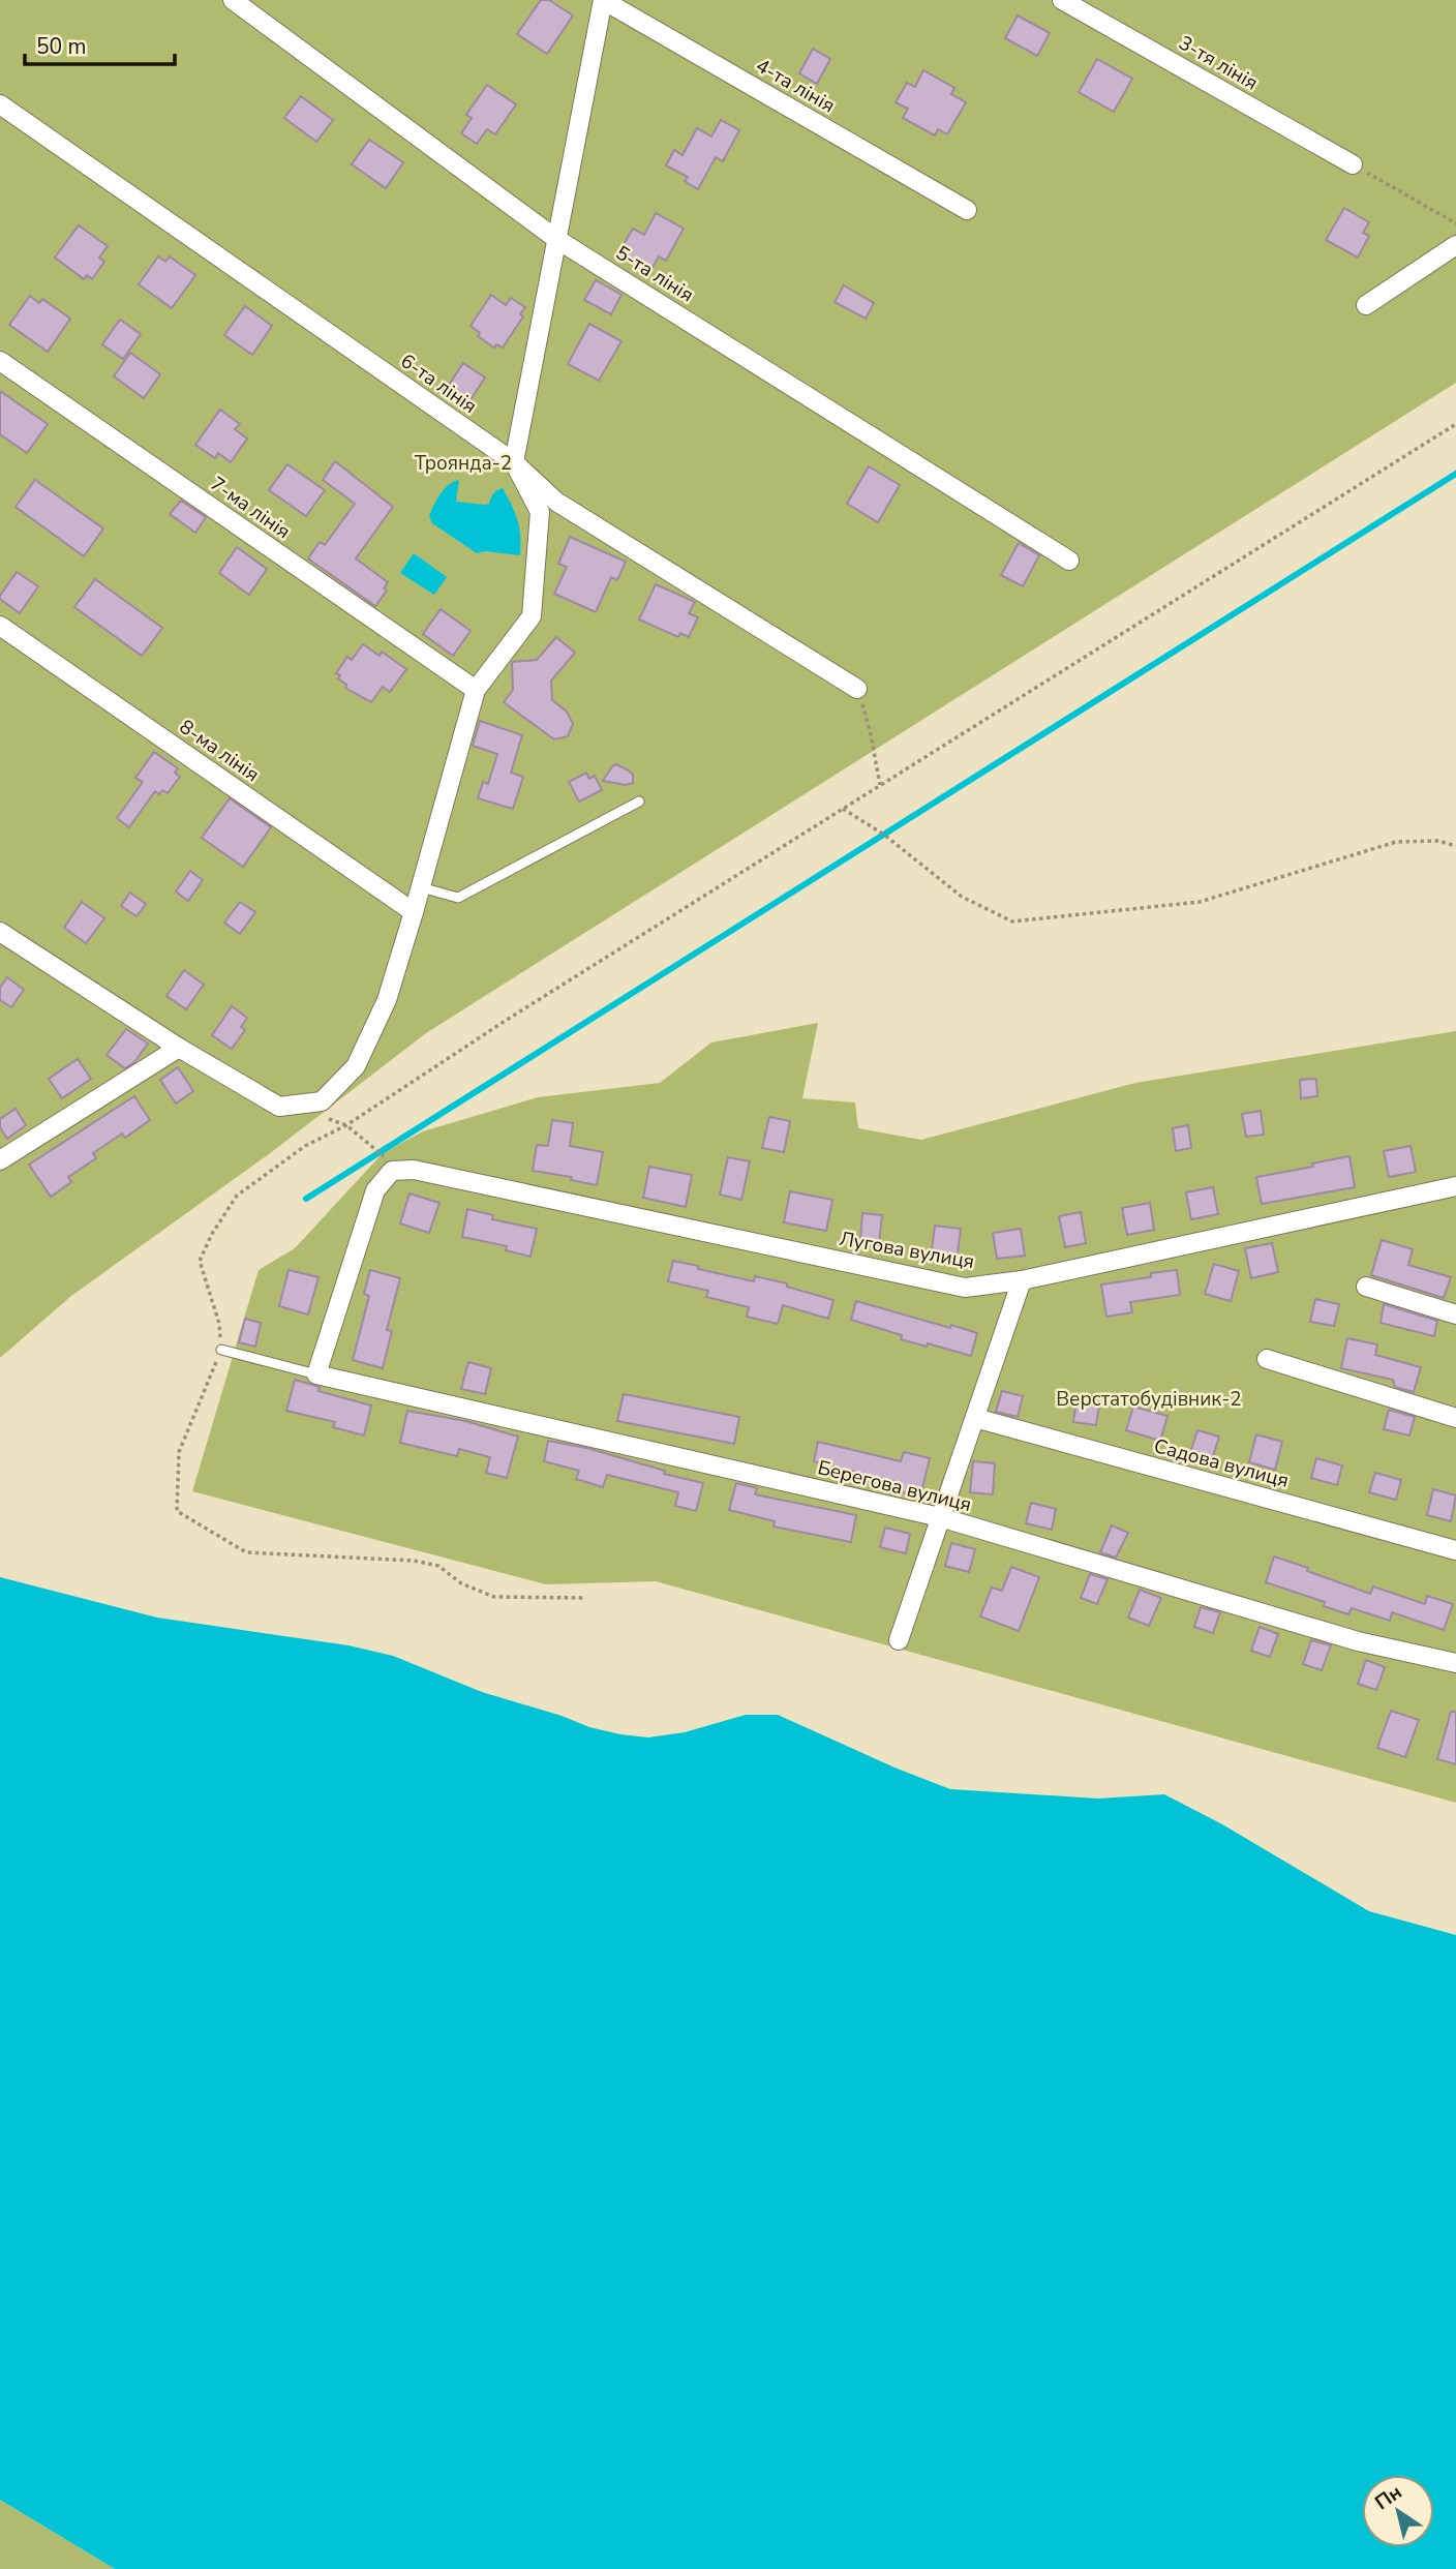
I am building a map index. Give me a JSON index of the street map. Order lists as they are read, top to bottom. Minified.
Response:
{"streets":{"street":["3-тя лінія","4-та лінія","5-та лінія","6-та лінія","7-ма лінія","8-ма лінія","Лугова вулиця","Садова вулиця","Берегова вулиця"]},"parks":["Троянда-2","Верстатобудівник-2"],"scale_bar":"50 m","north":"top left"}
